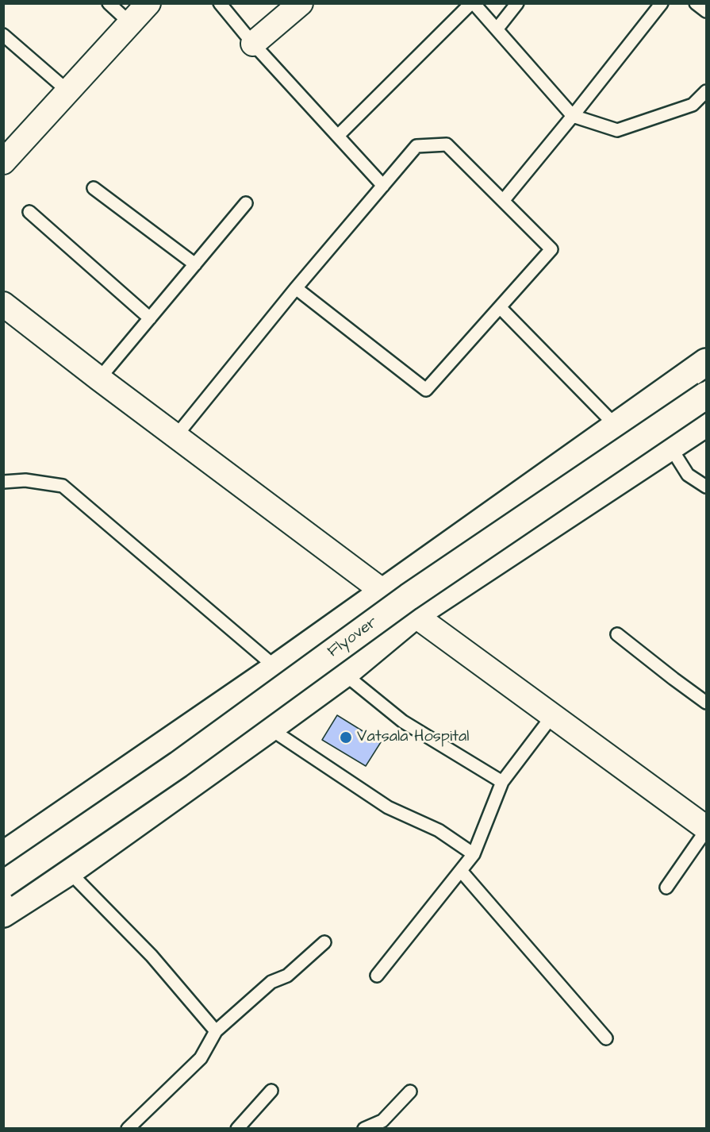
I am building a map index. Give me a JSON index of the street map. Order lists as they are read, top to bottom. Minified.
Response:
{"streets":{"main road":["Flyover"]},"places":["Vatsala Hospital"]}
